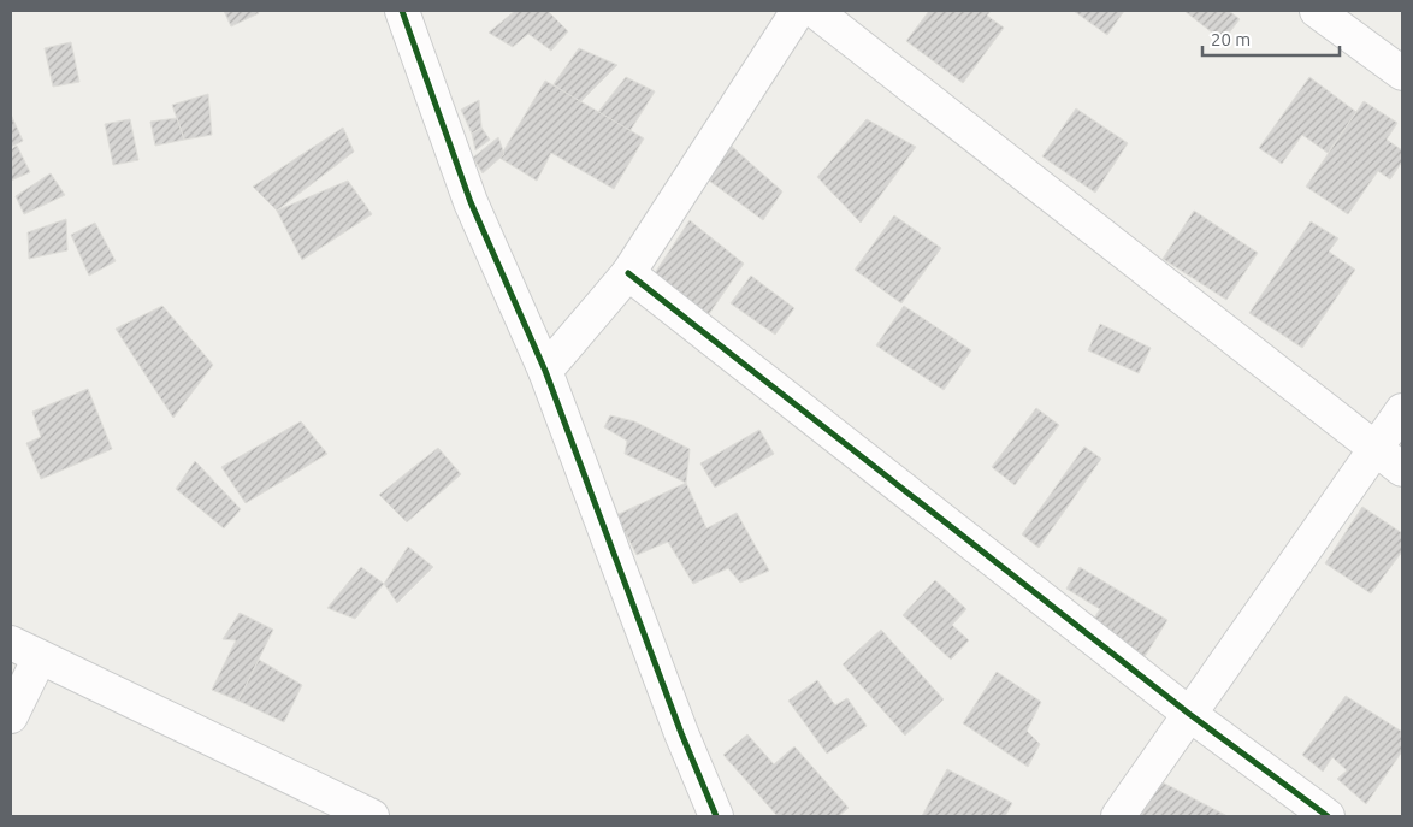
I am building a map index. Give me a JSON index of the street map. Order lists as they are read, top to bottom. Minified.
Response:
{"scale_bar":"20 m"}
